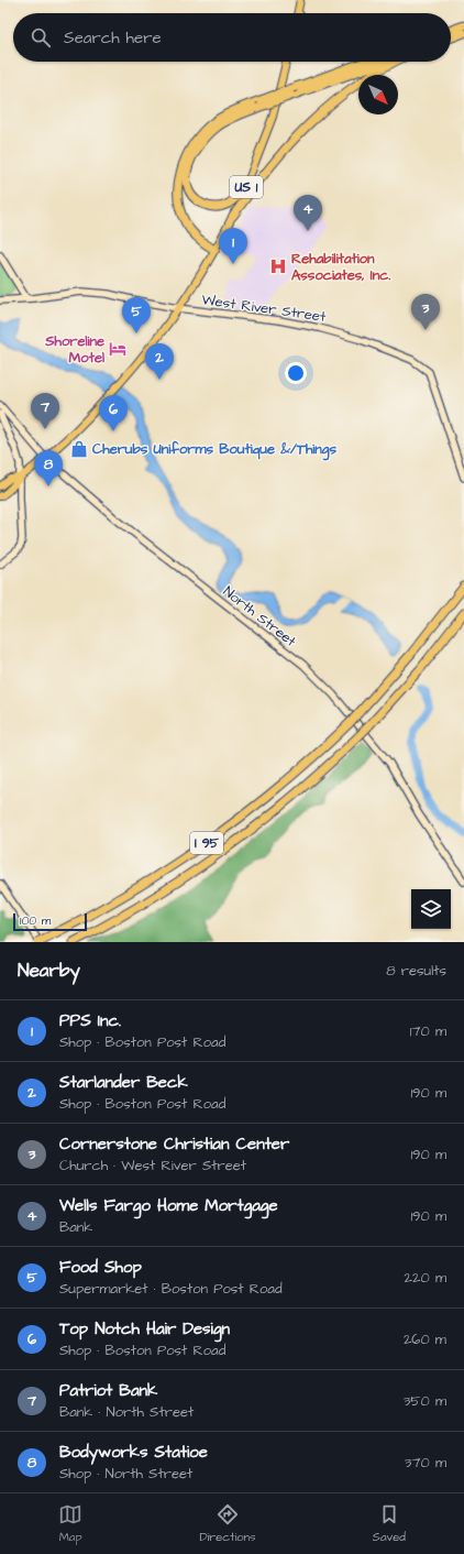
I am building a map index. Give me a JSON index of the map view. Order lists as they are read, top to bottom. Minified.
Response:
{"streets":{"highway":["I 95"],"main road":["US 1","West River Street","North Street"]},"crossings":[["US 1","West River Street"],["US 1","North Street"]],"places":{"hospital":["Rehabilitation Associates, Inc."],"hotel":["Shoreline Motel"],"shop":["Cherubs Uniforms Boutique &/Things"]},"scale_bar":"100 m","north":"bottom right","page":{"search":"Search here","pins":["4","1","3","5","2","7","6","8"],"scale":"100 m","heading":["Nearby","8 results"],"list":[{"mark":"1","name":"PPS Inc.","note":"Shop · Boston Post Road","value":"170 m"},{"mark":"2","name":"Starlander Beck","note":"Shop · Boston Post Road","value":"190 m"},{"mark":"3","name":"Cornerstone Christian Center","note":"Church · West River Street","value":"190 m"},{"mark":"4","name":"Wells Fargo Home Mortgage","note":"Bank","value":"190 m"},{"mark":"5","name":"Food Shop","note":"Supermarket · Boston Post Road","value":"220 m"},{"mark":"6","name":"Top Notch Hair Design","note":"Shop · Boston Post Road","value":"260 m"},{"mark":"7","name":"Patriot Bank","note":"Bank · North Street","value":"350 m"},{"mark":"8","name":"Bodyworks Statioe","note":"Shop · North Street","value":"370 m"}],"nav":["Map","Directions","Saved"]}}
